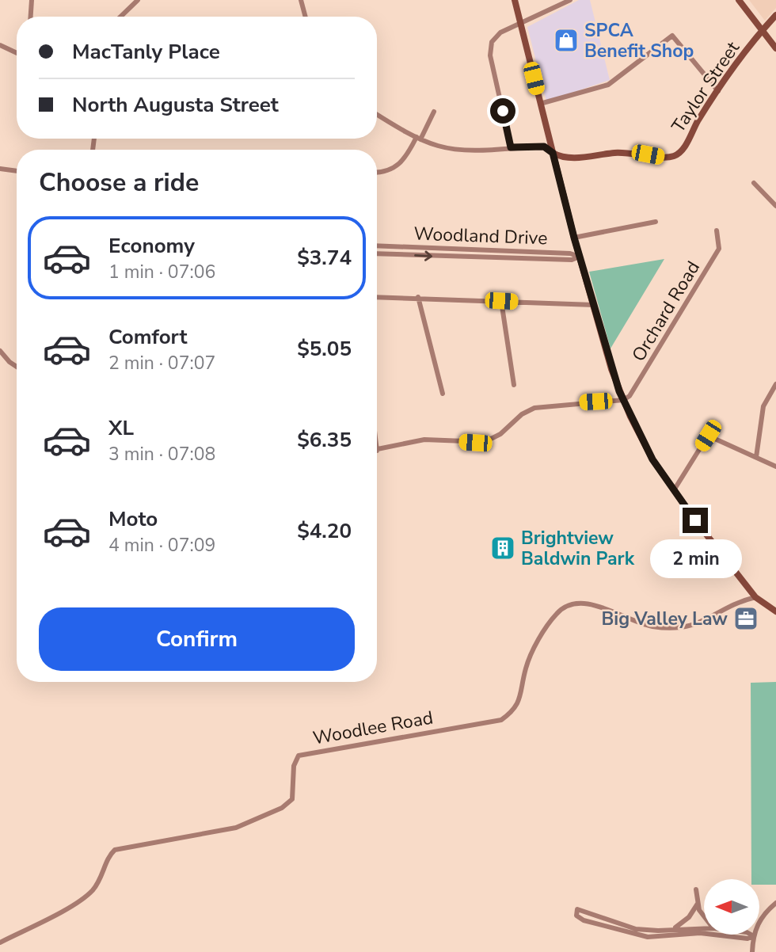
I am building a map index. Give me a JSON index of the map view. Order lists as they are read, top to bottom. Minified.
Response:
{"streets":{"main road":["Taylor Street"],"street":["Woodland Drive","Orchard Road","Woodlee Road"]},"places":{"shop":["SPCA Benefit Shop"],"building":["Brightview Baldwin Park"],"office":["Big Valley Law"]},"north":"left","page":{"banner":["MacTanly Place","North Augusta Street"],"heading":"Choose a ride","list":[{"name":"Economy","note":"1 min · 07:06","value":"$3.74"},{"name":"Comfort","note":"2 min · 07:07","value":"$5.05"},{"name":"XL","note":"3 min · 07:08","value":"$6.35"},{"name":"Moto","note":"4 min · 07:09","value":"$4.20"}],"bubble":"2 min","buttons":"Confirm"}}
